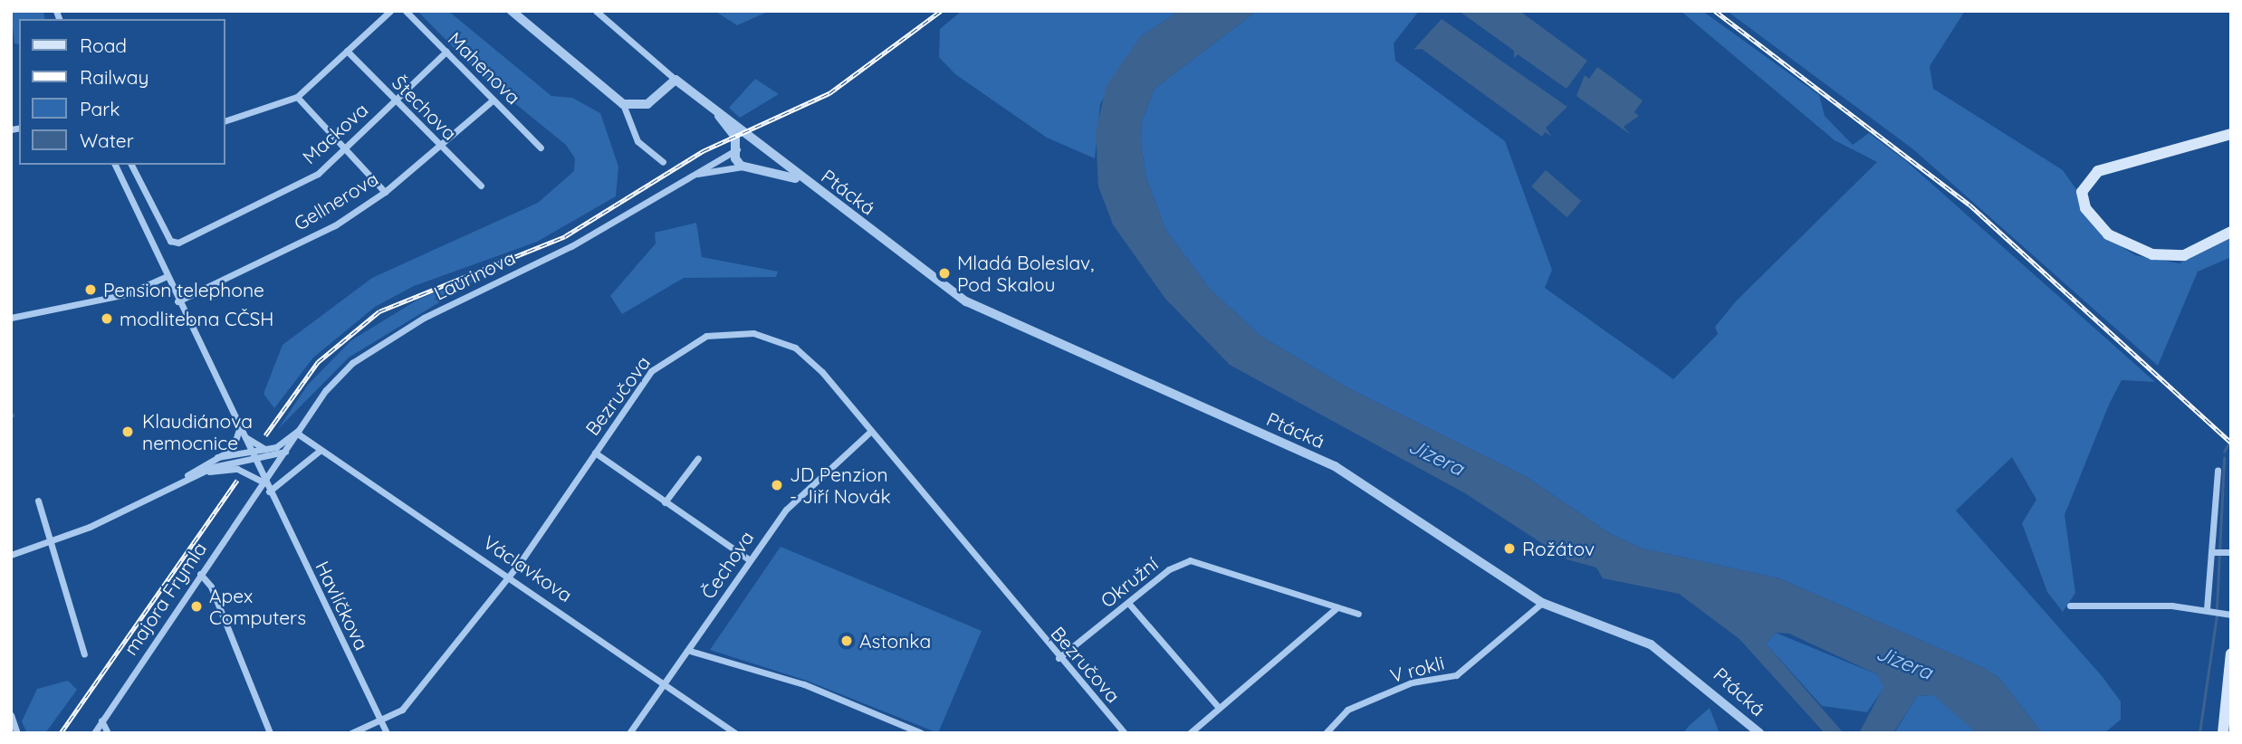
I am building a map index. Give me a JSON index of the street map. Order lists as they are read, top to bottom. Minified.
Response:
{"streets":{"street":["Mahenova","Štechova","Mackova","Ptácká","Gellnerova","Laurinova","Bezručova","Čechova","Václavkova","Okružní","majora Frymla","Havlíčkova","V rokli"]},"crossings":[["Mahenova","Mackova"],["Mahenova","Gellnerova"],["Štechova","Mackova"],["Štechova","Gellnerova"],["Ptácká","Laurinova"],["Ptácká","V rokli"],["Laurinova","Václavkova"],["Laurinova","majora Frymla"],["Bezručova","Čechova"],["Bezručova","Václavkova"],["Bezručova","Okružní"],["Bezručova","Havlíčkova"],["Čechova","Václavkova"],["majora Frymla","Havlíčkova"]],"water":["Jizera"],"places":["Mladá Boleslav, Pod Skalou","Pension telephone","modlitebna CČSH","Klaudiánova nemocnice","JD Penzion - Jiří Novák","Rožátov","Apex Computers","Astonka"],"legend":["Road","Railway","Park","Water"]}
